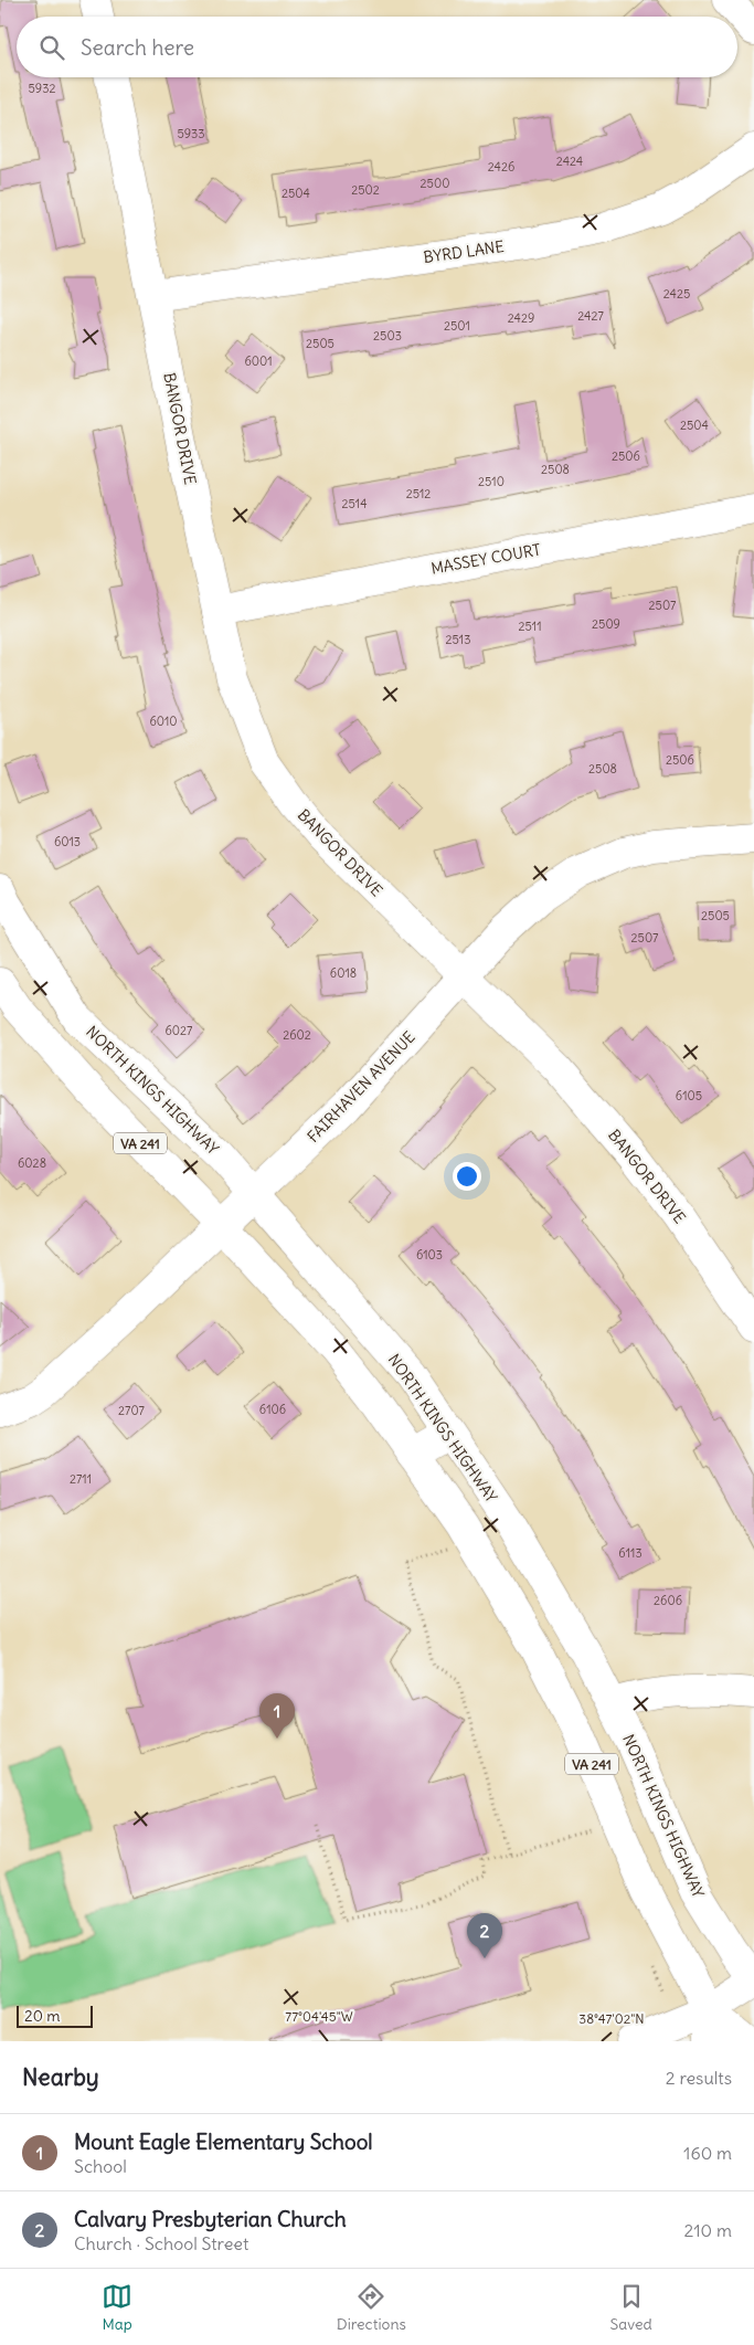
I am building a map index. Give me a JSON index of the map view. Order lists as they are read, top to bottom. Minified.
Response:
{"streets":{"street":["BYRD LANE","BANGOR DRIVE","MASSEY COURT","FAIRHAVEN AVENUE","NORTH KINGS HIGHWAY","VA 241"]},"crossings":[["BYRD LANE","BANGOR DRIVE"],["BANGOR DRIVE","MASSEY COURT"],["BANGOR DRIVE","FAIRHAVEN AVENUE"],["FAIRHAVEN AVENUE","NORTH KINGS HIGHWAY"],["FAIRHAVEN AVENUE","VA 241"]],"house_numbers":["5932","5933","2424","2426","2500","2502","2504","2425","2427","2429","2501","2503","2505","6001","2504","2506","2508","2510","2512","2514","2507","2509","2511","2513","6010","2506","2508","6013","2505","2507","6018","6027","2602","6105","6028","6103","6106","2707","2711","6113","2606"],"scale_bar":"20 m","page":{"search":"Search here","pins":["1","2"],"scale":"20 m","heading":["Nearby","2 results"],"list":[{"mark":"1","name":"Mount Eagle Elementary School","note":"School","value":"160 m"},{"mark":"2","name":"Calvary Presbyterian Church","note":"Church · School Street","value":"210 m"}],"nav":["Map","Directions","Saved"]},"coordinates":["77°04'45\"W","38°47'02\"N"]}
